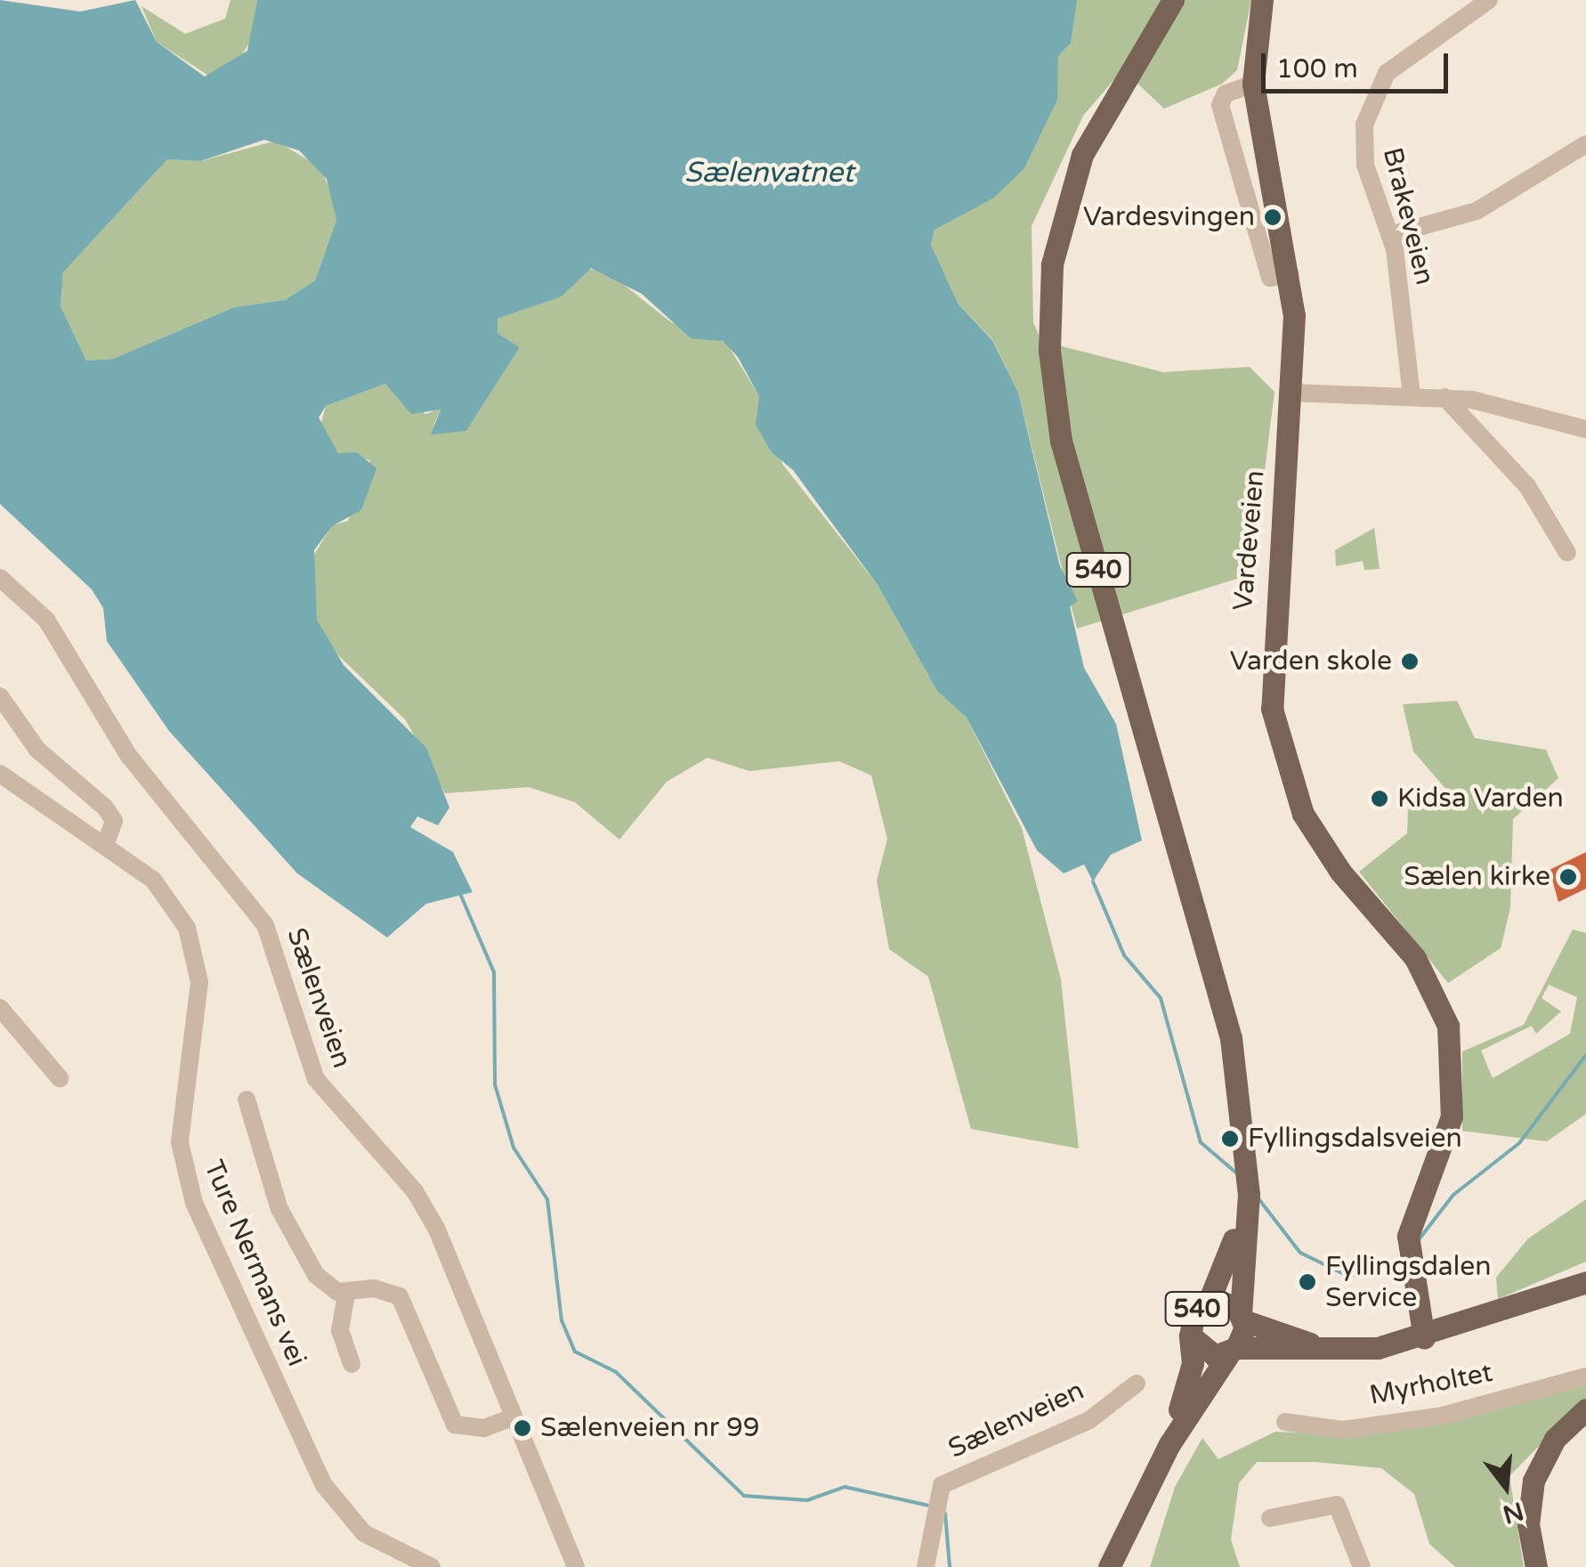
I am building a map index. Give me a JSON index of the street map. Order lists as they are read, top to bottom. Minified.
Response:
{"streets":{"main road":["Vardeveien","540"],"street":["Brakeveien","Sælenveien","Ture Nermans vei","Myrholtet"]},"water":["Sælenvatnet"],"places":["Vardesvingen","Varden skole","Kidsa Varden","Sælen kirke","Fyllingsdalsveien","Fyllingsdalen Service","Sælenveien nr 99"],"scale_bar":"100 m","north":"bottom"}
